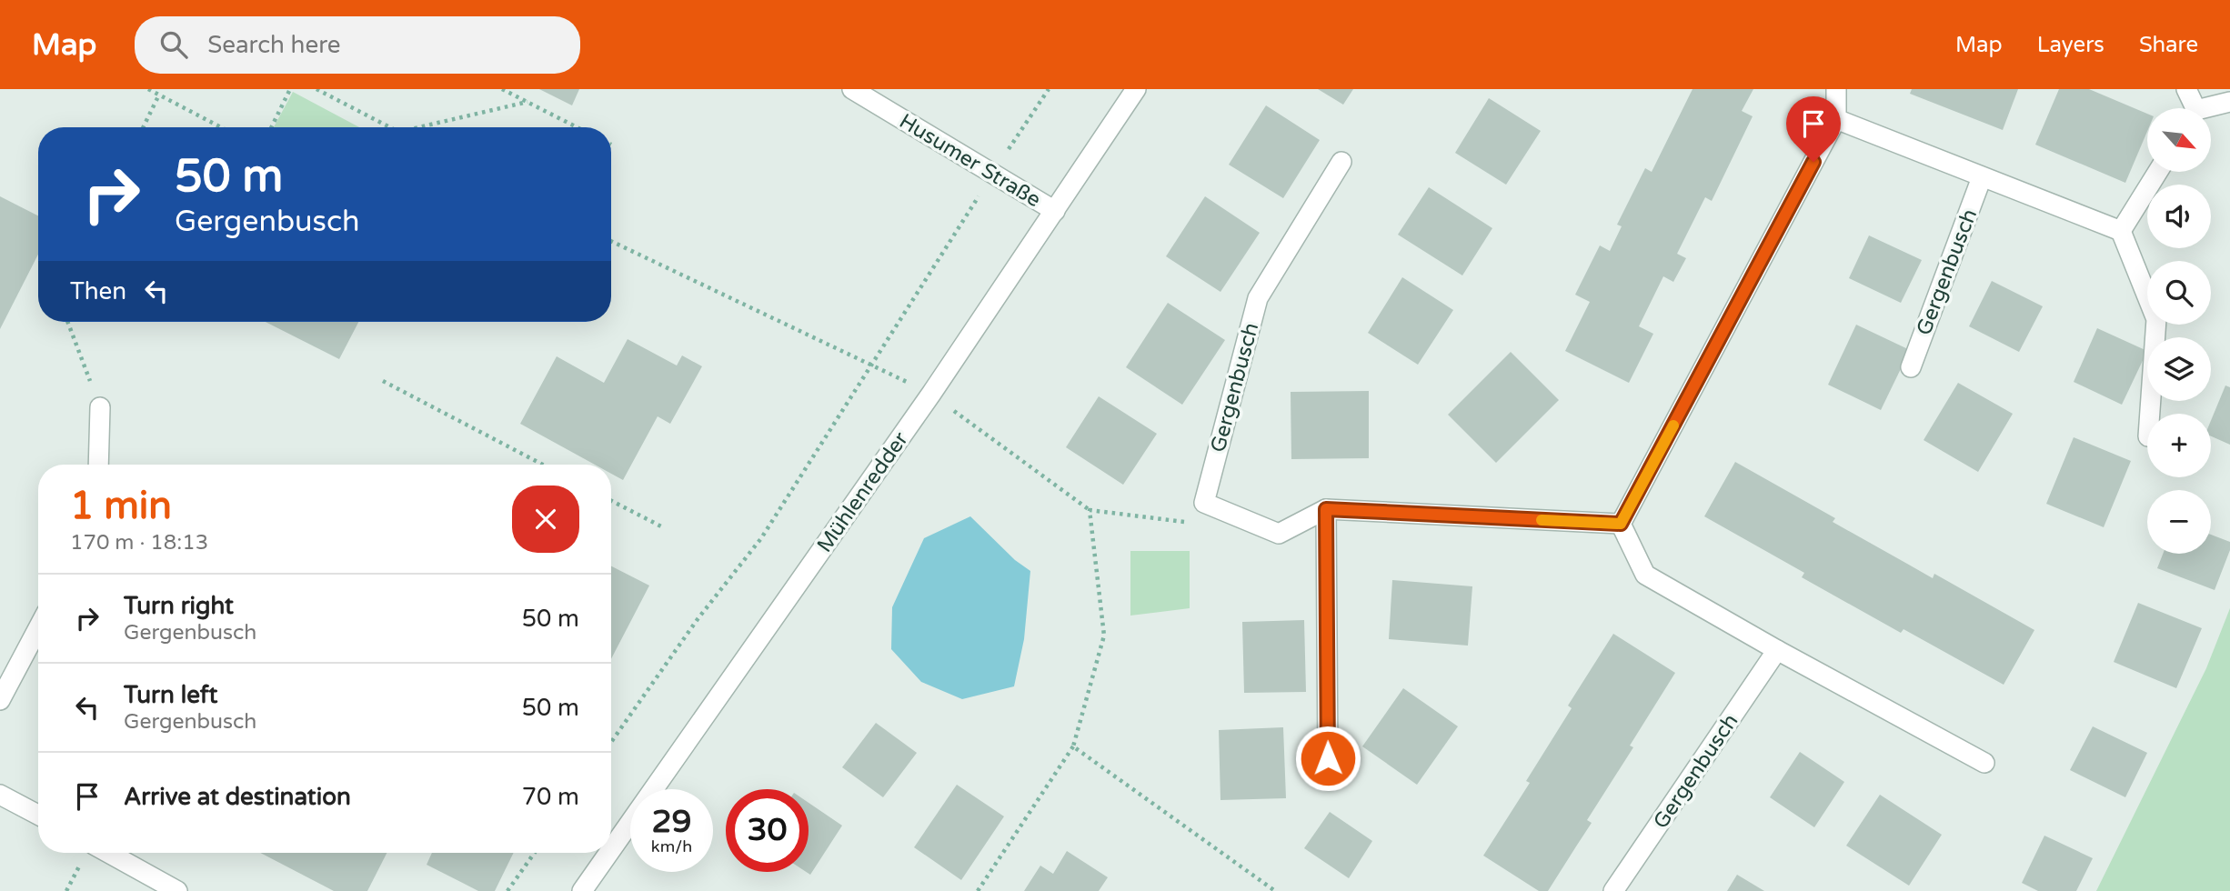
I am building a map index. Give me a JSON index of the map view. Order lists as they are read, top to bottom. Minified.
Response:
{"streets":{"street":["Husumer Straße","Gergenbusch","Mühlenredder"]},"crossings":[["Husumer Straße","Mühlenredder"]],"north":"bottom right","page":{"header":"Map","search":"Search here","nav":["Map","Layers","Share"],"map_buttons":["+","−"],"turn":["50 m","Gergenbusch"],"then":"Then","heading":["1 min","170 m · 18:13"],"list":[{"name":"Turn right","note":"Gergenbusch","value":"50 m"},{"name":"Turn left","note":"Gergenbusch","value":"50 m"},{"name":"Arrive at destination","value":"70 m"}],"speed":"29 km/h","limit":"30"}}
